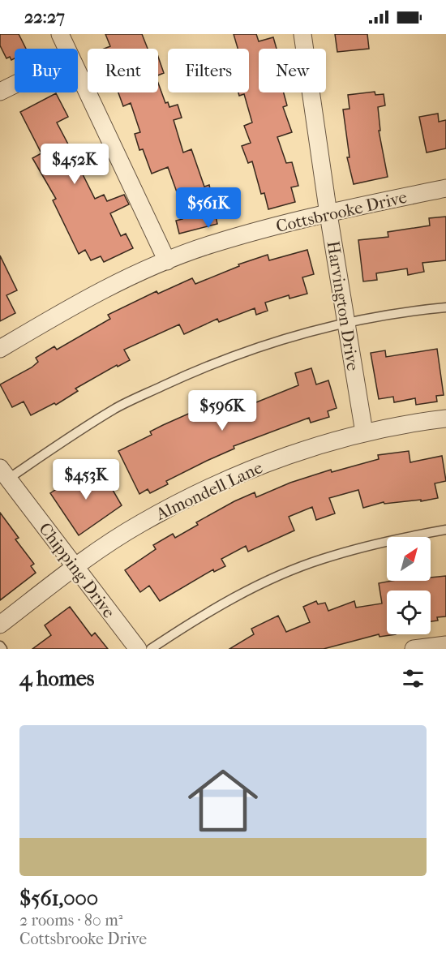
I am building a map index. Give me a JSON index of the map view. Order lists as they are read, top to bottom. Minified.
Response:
{"streets":{"street":["Cottsbrooke Drive","Harvington Drive","Almondell Lane","Chipping Drive"]},"crossings":[["Cottsbrooke Drive","Harvington Drive"],["Harvington Drive","Almondell Lane"],["Almondell Lane","Chipping Drive"]],"north":"top right","page":{"status":"22:27","chip":["Buy","Rent","Filters","New"],"price":["$452K","$561K","$596K","$453K"],"heading":"4 homes","list":[{"name":"$561,000","note":"2 rooms · 80 m² · Cottsbrooke Drive"}]}}
